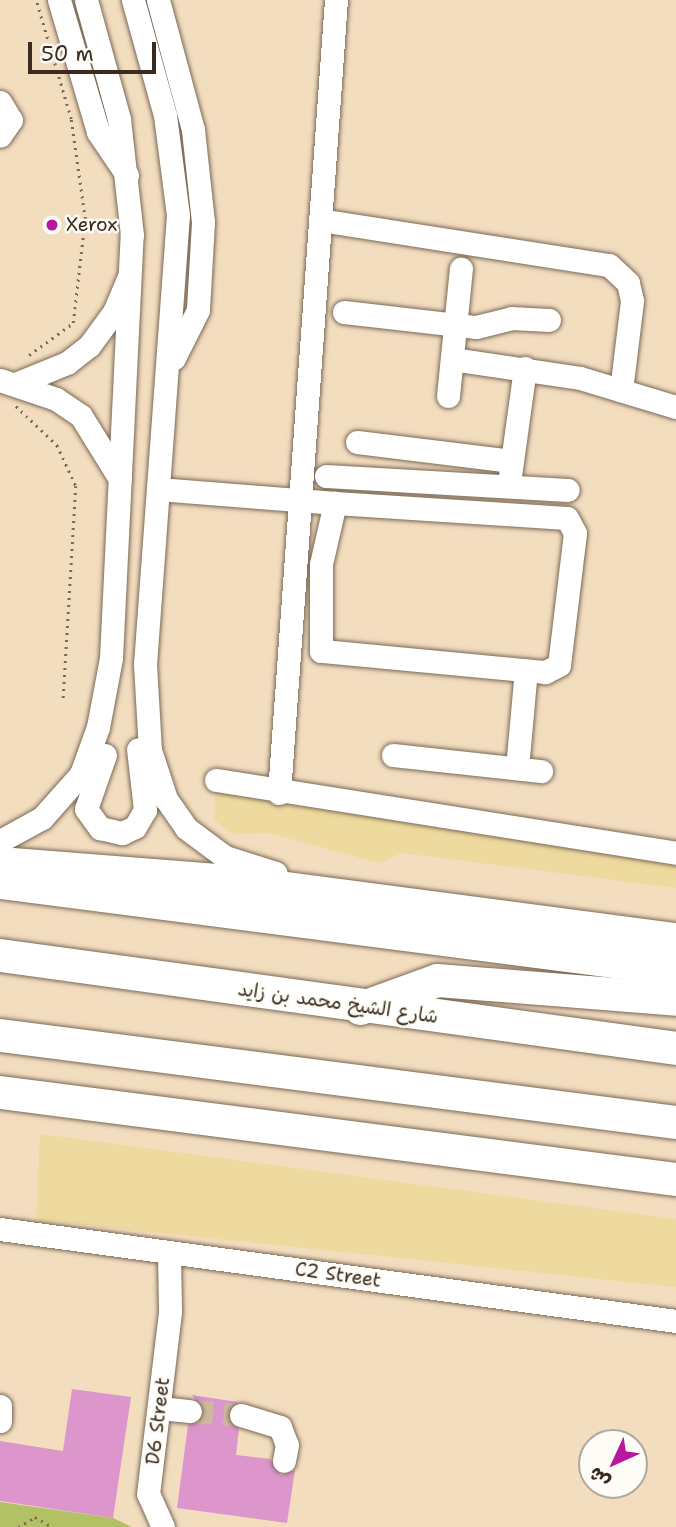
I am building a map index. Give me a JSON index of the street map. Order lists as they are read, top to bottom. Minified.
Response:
{"streets":{"highway":["شارع الشيخ محمد بن زايد"],"street":["C2 Street","D6 Street"]},"crossings":[["C2 Street","D6 Street"]],"places":["Xerox"],"scale_bar":"50 m","north":"bottom left"}
